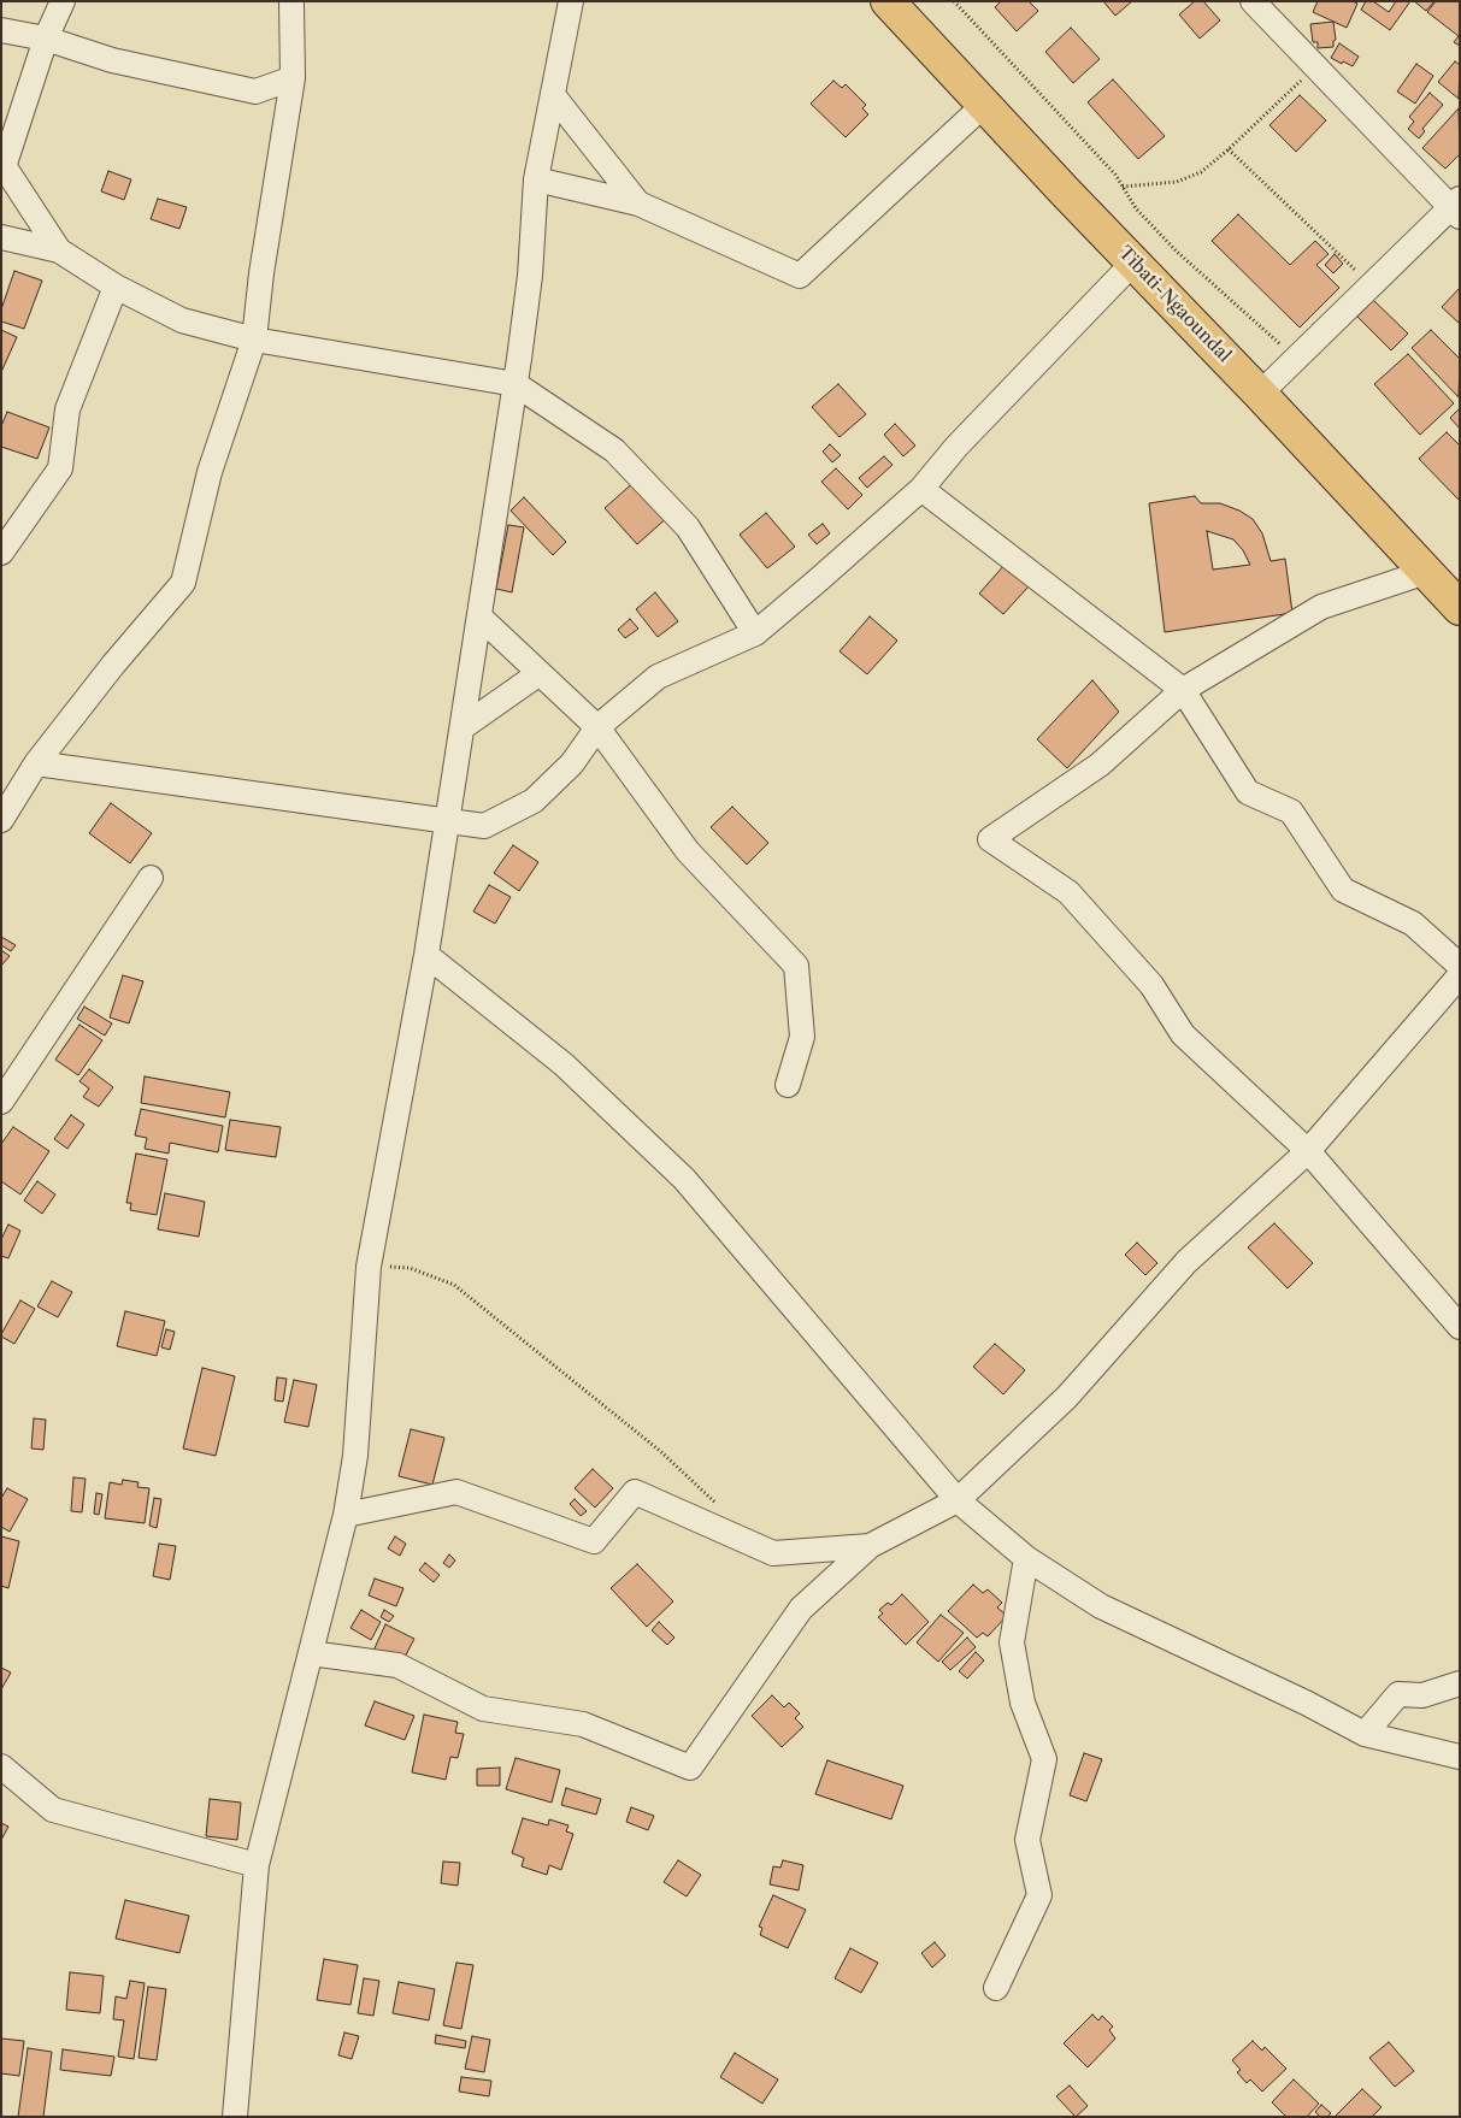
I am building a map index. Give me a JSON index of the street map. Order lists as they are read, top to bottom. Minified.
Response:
{"streets":{"highway":["Tibati-Ngaoundal"]}}
